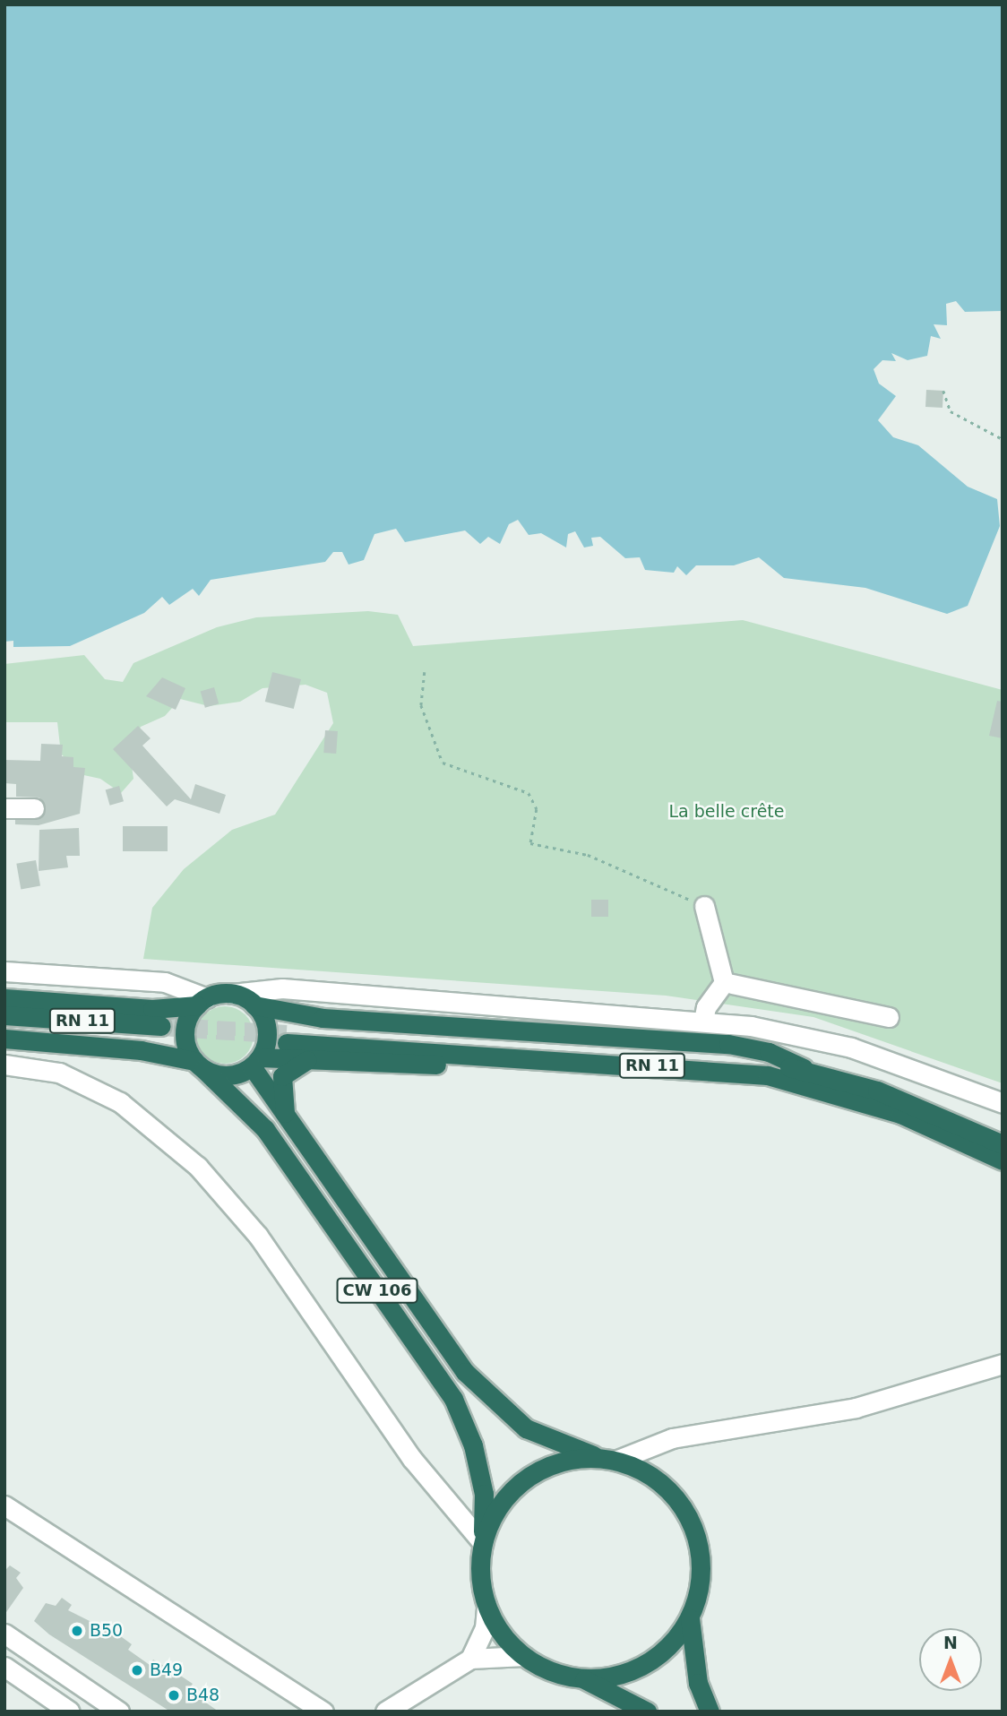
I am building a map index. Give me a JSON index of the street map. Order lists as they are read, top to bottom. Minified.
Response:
{"streets":{"highway":["RN 11","CW 106"]},"parks":["La belle crête"],"places":["B50","B49","B48"],"north":"top"}
